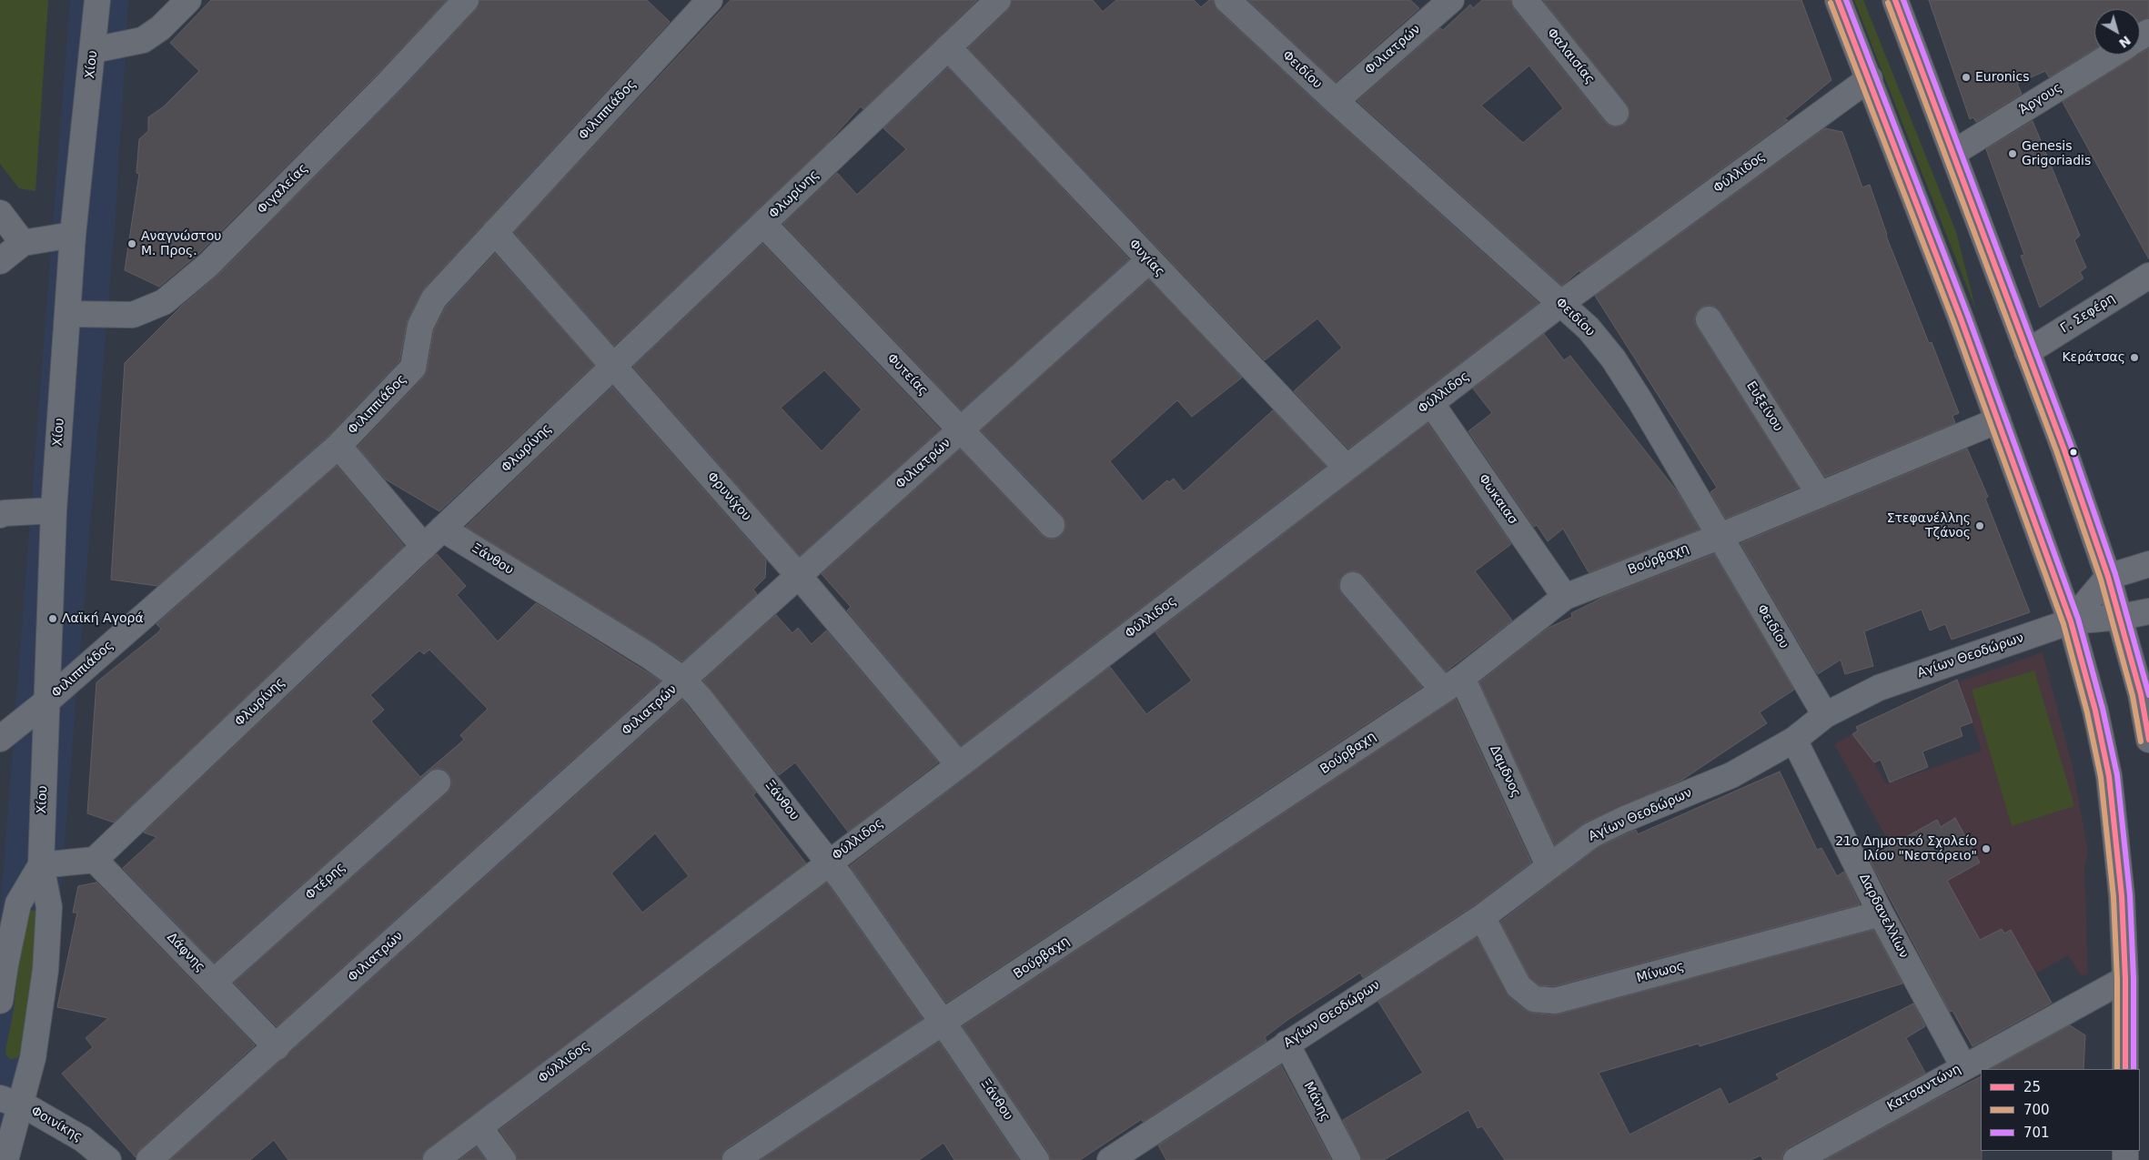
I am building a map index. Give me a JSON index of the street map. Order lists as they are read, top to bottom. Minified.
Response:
{"streets":{"street":["Φιλιατρών","Φαλαισίας","Χίου","Φειδίου","Άργους","Φιλιππιάδος","Φύλλιδος","Φιγαλείας","Φλωρίνης","Φυγίας","Γ. Σεφέρη","Φυτείας","Ευξείνου","Φρυνίχου","Φωκαιασ","Ξάνθου","Βούρβαχη","Αγίων Θεοδώρων","Δαμδνος","Φτέρης","Δαρδανελλίων","Δάφνης","Μίνωος","Κατσαντώνη","Μάνης","Φοινίκης"]},"crossings":[["Φιλιατρών","Φειδίου"],["Φιλιατρών","Φυγίας"],["Φιλιατρών","Φυτείας"],["Φιλιατρών","Φρυνίχου"],["Φιλιατρών","Ξάνθου"],["Φιλιατρών","Δάφνης"],["Χίου","Φιλιππιάδος"],["Χίου","Φιγαλείας"],["Χίου","Φοινίκης"],["Φειδίου","Φύλλιδος"],["Φειδίου","Βούρβαχη"],["Φειδίου","Αγίων Θεοδώρων"],["Φιλιππιάδος","Φρυνίχου"],["Φύλλιδος","Φυγίας"],["Φύλλιδος","Φρυνίχου"],["Φύλλιδος","Φωκαιασ"],["Φύλλιδος","Ξάνθου"],["Φλωρίνης","Φυγίας"],["Φλωρίνης","Φυτείας"],["Φλωρίνης","Φρυνίχου"],["Φλωρίνης","Ξάνθου"],["Φλωρίνης","Δάφνης"],["Ευξείνου","Βούρβαχη"],["Φωκαιασ","Βούρβαχη"],["Ξάνθου","Βούρβαχη"],["Βούρβαχη","Δαμδνος"],["Αγίων Θεοδώρων","Δαμδνος"],["Αγίων Θεοδώρων","Δαρδανελλίων"],["Αγίων Θεοδώρων","Μίνωος"],["Αγίων Θεοδώρων","Μάνης"],["Φτέρης","Δάφνης"],["Δαρδανελλίων","Μίνωος"],["Δαρδανελλίων","Κατσαντώνη"]],"places":["Euronics","Genesis Grigoriadis","Αναγνώστου Μ. Προς.","Κεράτσας","Στεφανέλλης Τζάνος","Λαϊκή Αγορά","21ο Δημοτικό Σχολείο Ιλίου \"Νεστόρειο\""],"lines":["transit line 25","transit line 701","transit line 700"],"legend":["25","700","701"],"north":"bottom right"}
